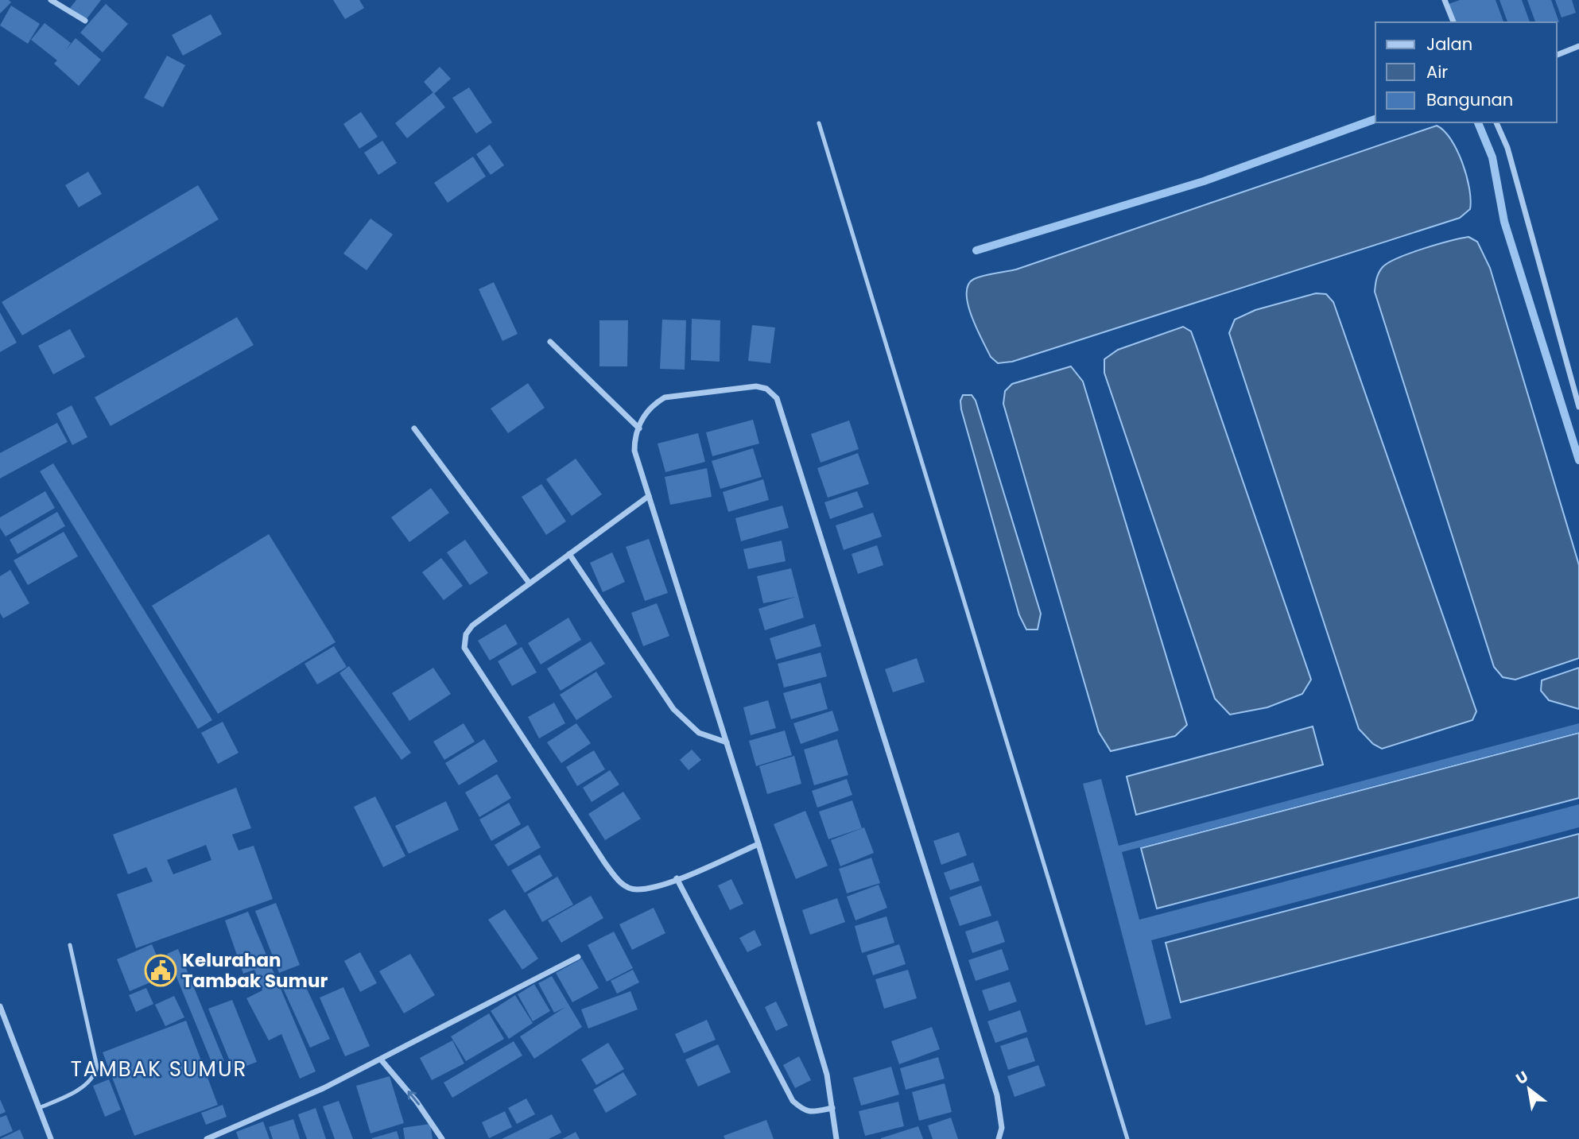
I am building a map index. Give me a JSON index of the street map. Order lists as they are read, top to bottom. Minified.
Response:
{"districts":["TAMBAK SUMUR"],"places":{"public building":["Kelurahan Tambak Sumur"]},"legend":["Jalan","Air","Bangunan"],"north":"top left"}
